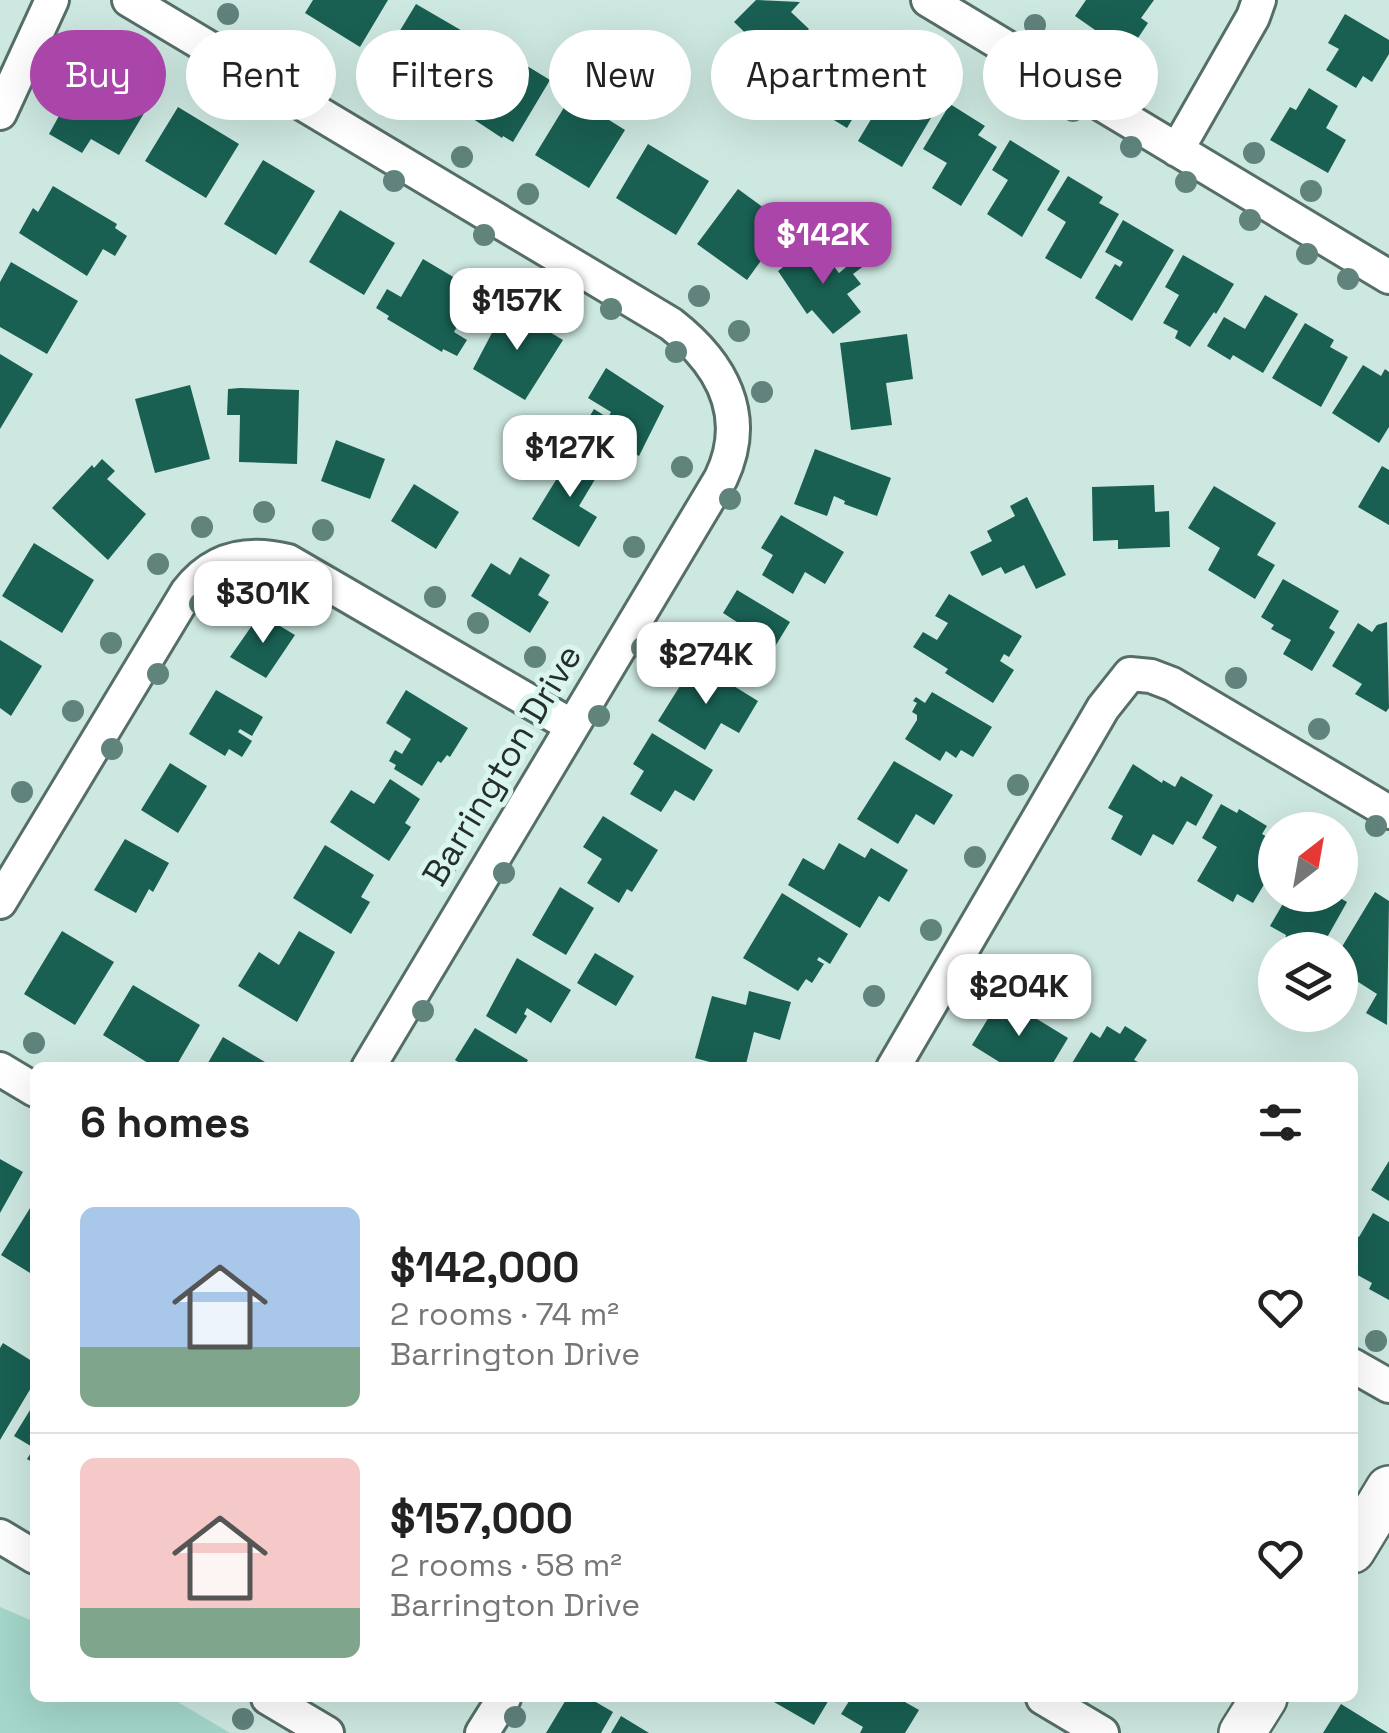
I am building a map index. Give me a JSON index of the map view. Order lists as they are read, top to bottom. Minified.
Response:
{"streets":{"street":["Barrington Drive"]},"north":"top right","page":{"chip":["Buy","Rent","Filters","New","Apartment","House"],"price":["$142K","$157K","$127K","$301K","$274K","$204K"],"heading":"6 homes","list":[{"name":"$142,000","note":"2 rooms · 74 m² · Barrington Drive"},{"name":"$157,000","note":"2 rooms · 58 m² · Barrington Drive"}]}}
